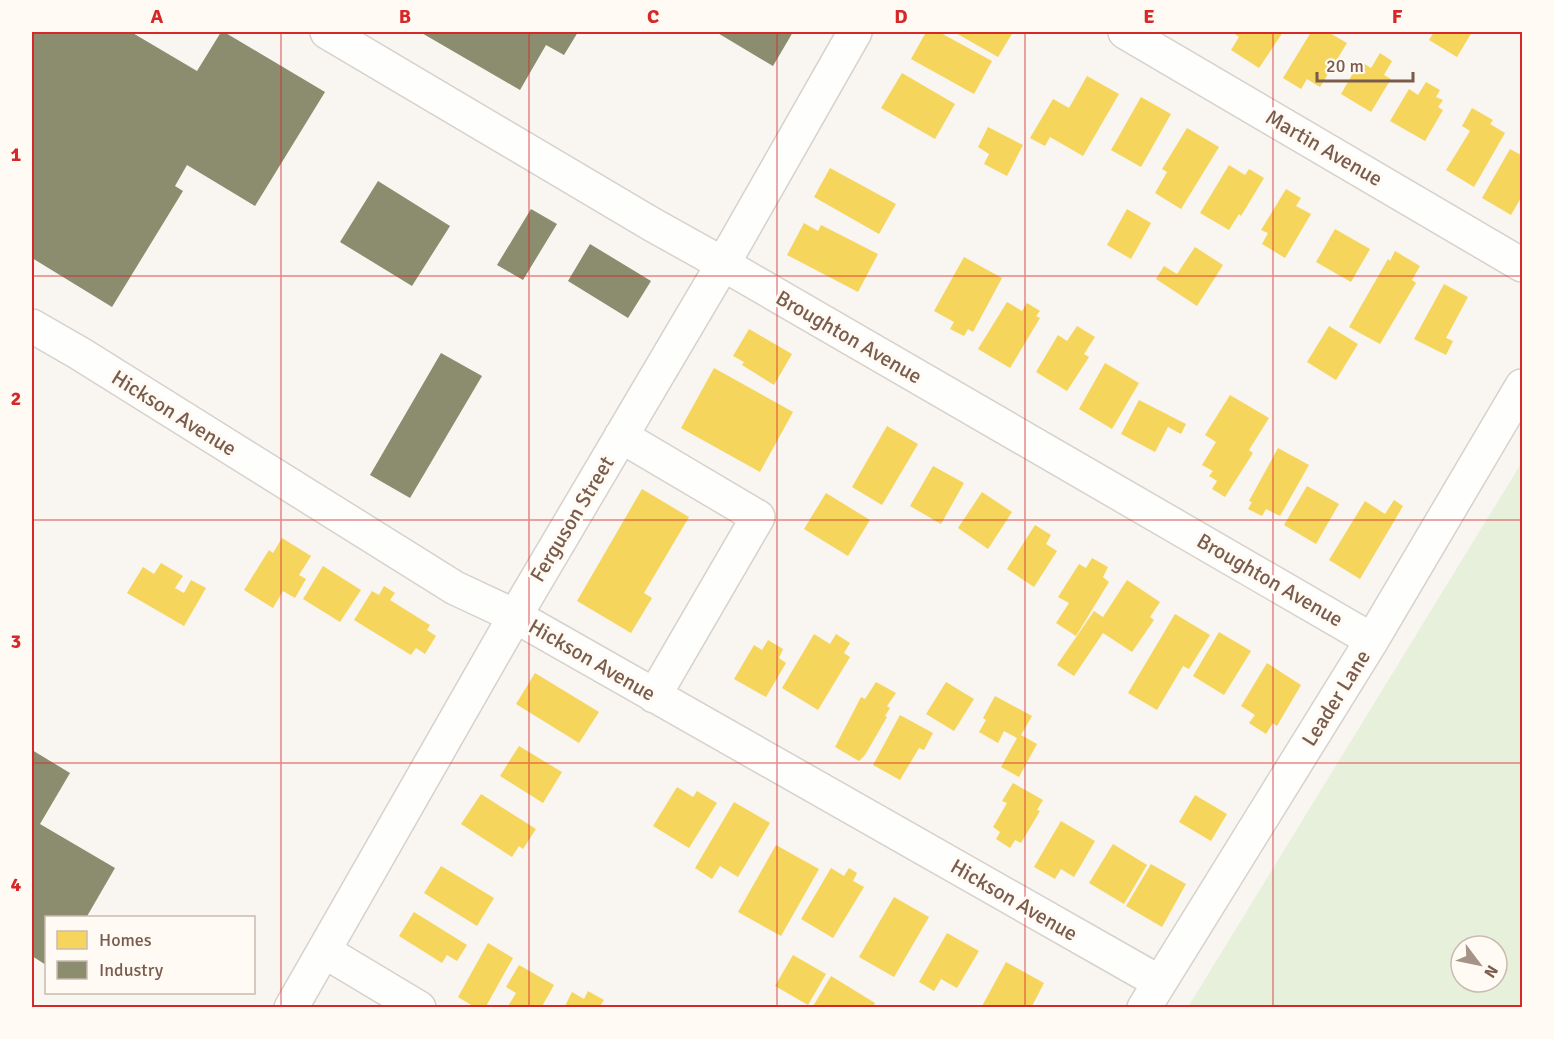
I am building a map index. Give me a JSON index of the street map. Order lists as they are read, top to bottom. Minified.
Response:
{"streets":{"street":["Martin Avenue","Broughton Avenue","Hickson Avenue","Ferguson Street","Leader Lane"]},"crossings":[["Broughton Avenue","Ferguson Street"],["Broughton Avenue","Leader Lane"],["Hickson Avenue","Ferguson Street"],["Hickson Avenue","Leader Lane"]],"legend":["Homes","Industry"],"scale_bar":"20 m","north":"bottom right","grid":{"columns":["A","B","C","D","E","F"],"rows":["1","2","3","4"]}}
